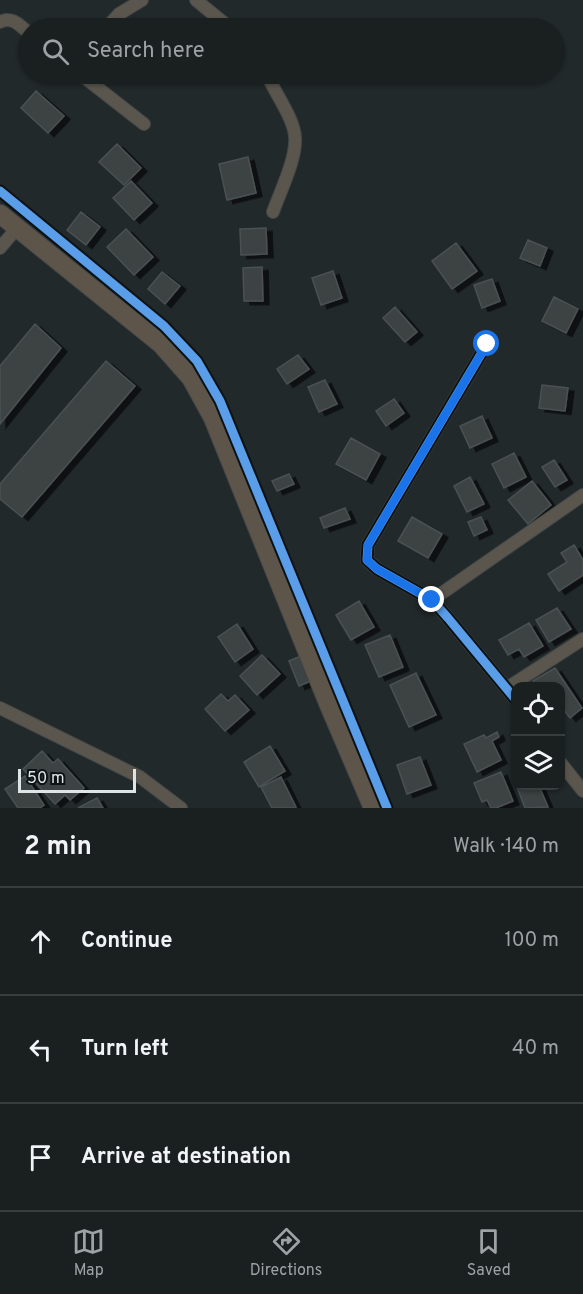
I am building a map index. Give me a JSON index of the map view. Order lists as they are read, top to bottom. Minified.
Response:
{"scale_bar":"50 m","page":{"search":"Search here","scale":"50 m","heading":["2 min","Walk · 140 m"],"list":[["Continue","100 m"],["Turn left","40 m"],"Arrive at destination"],"nav":["Map","Directions","Saved"]}}
